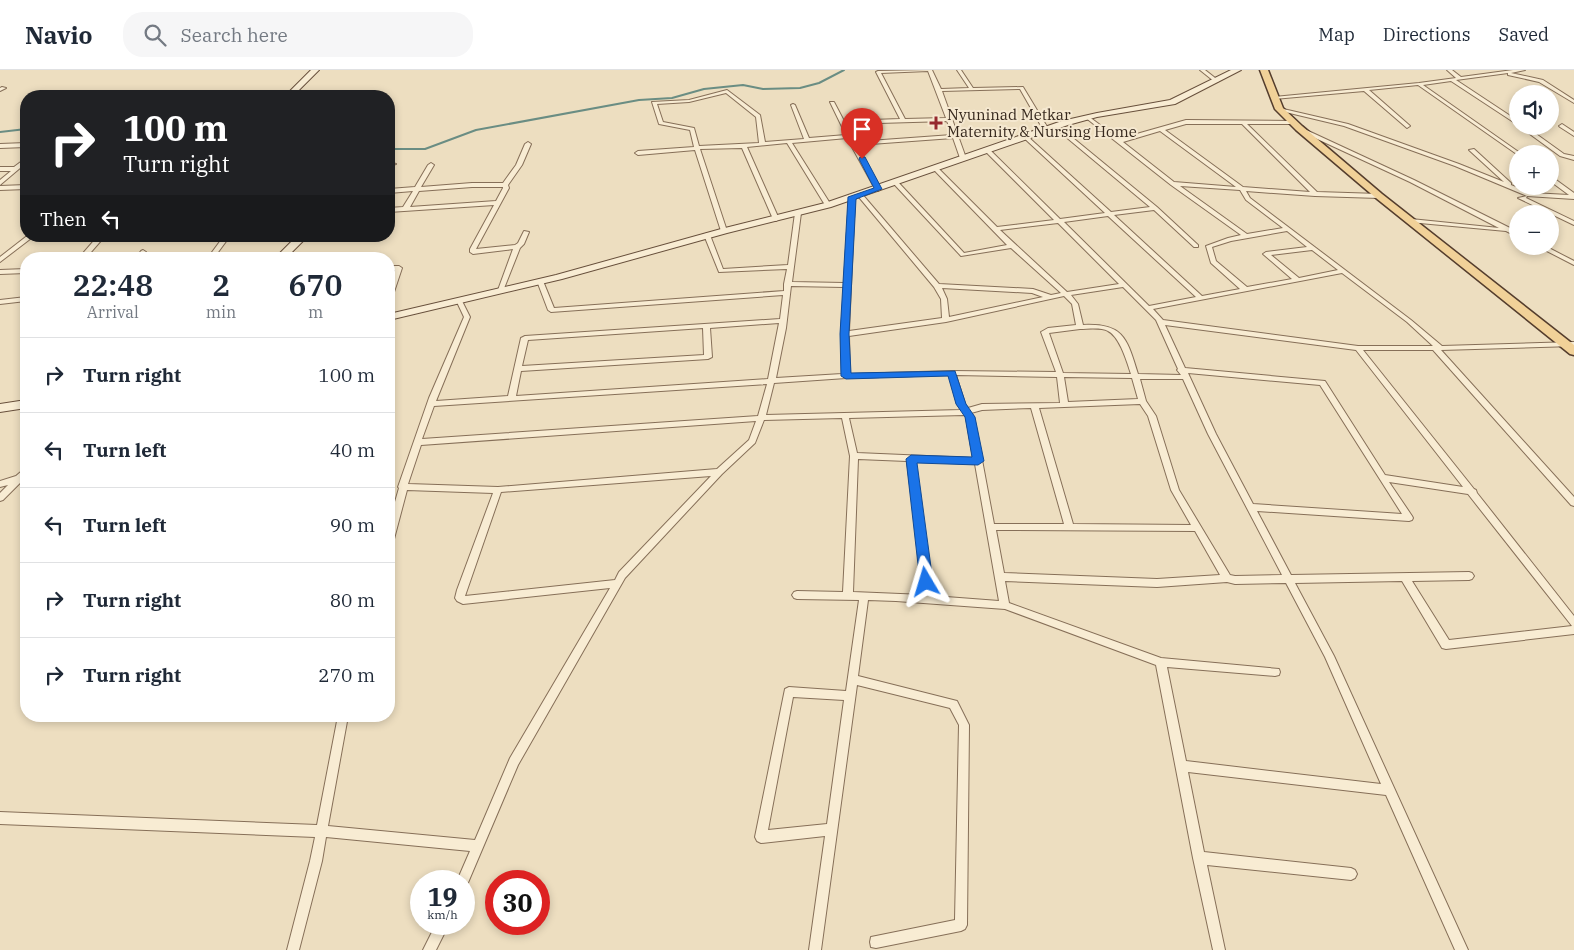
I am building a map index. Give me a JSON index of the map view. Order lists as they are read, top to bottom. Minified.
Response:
{"places":{"health":["Nyuninad Metkar Maternity & Nursing Home"]},"page":{"header":"Navio","search":"Search here","nav":["Map","Directions","Saved"],"map_buttons":["+","−"],"turn":["100 m","Turn right"],"then":"Then","eta":["22:48","Arrival","2","min","670","m"],"list":[{"name":"Turn right","value":"100 m"},{"name":"Turn left","value":"40 m"},{"name":"Turn left","value":"90 m"},{"name":"Turn right","value":"80 m"},{"name":"Turn right","value":"270 m"}],"speed":"19 km/h","limit":"30"}}
